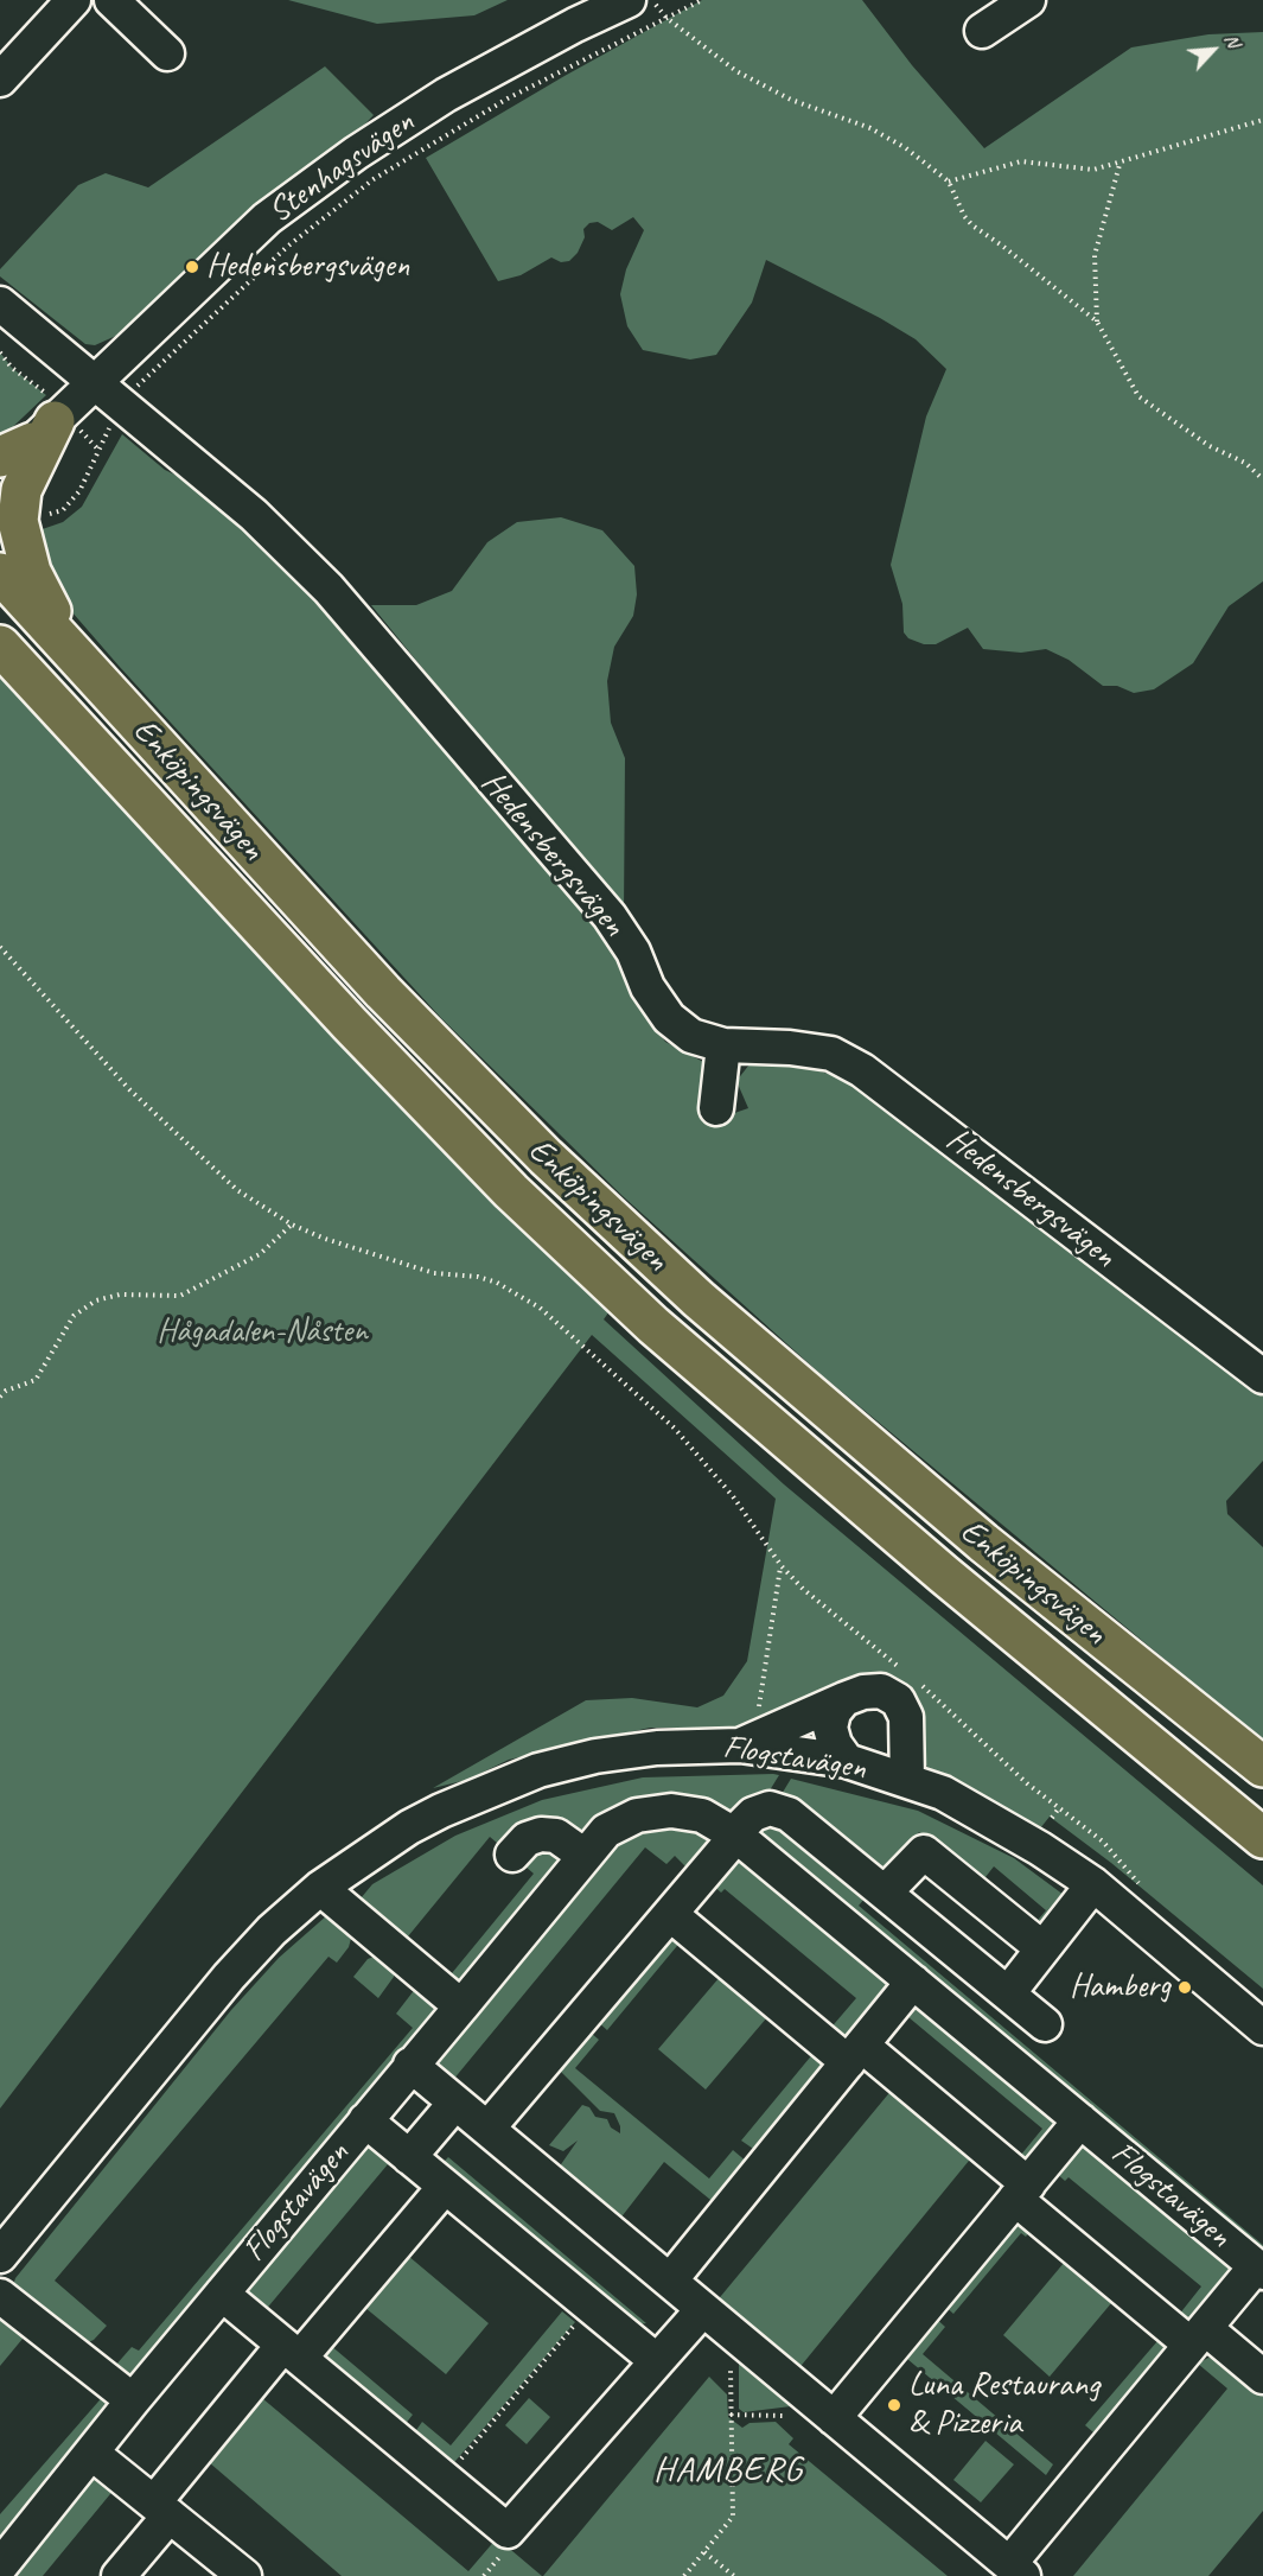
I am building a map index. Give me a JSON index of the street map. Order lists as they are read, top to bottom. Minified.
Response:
{"streets":{"main road":["Enköpingsvägen"],"street":["Stenhagsvägen","Hedensbergsvägen","Flogstavägen"]},"crossings":[["Stenhagsvägen","Hedensbergsvägen"]],"districts":["HAMBERG"],"parks":["Hågadalen-Nåsten"],"places":["Hedensbergsvägen","Hamberg","Luna Restaurang & Pizzeria"],"north":"top right"}
